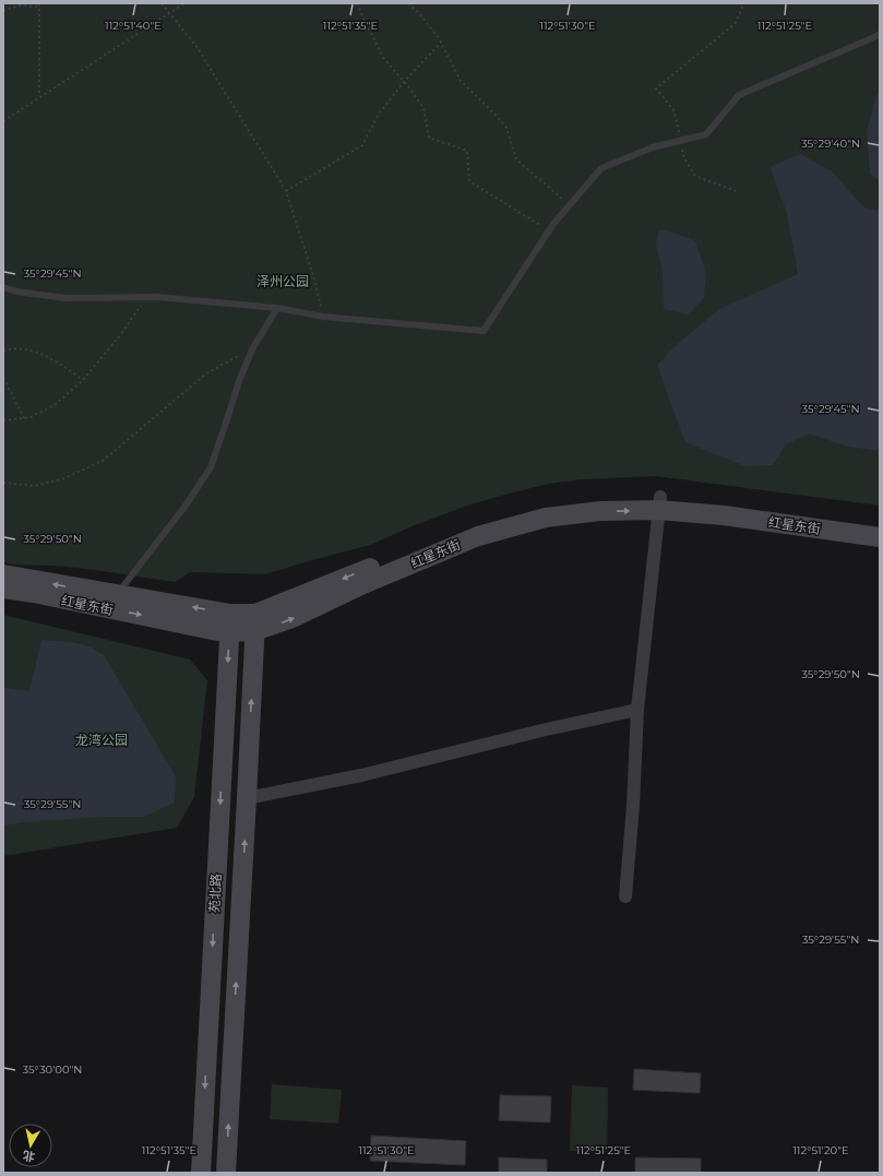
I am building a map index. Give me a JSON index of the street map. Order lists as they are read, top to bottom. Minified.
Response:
{"streets":{"main road":["红星东街","苑北路"]},"crossings":[["红星东街","苑北路"]],"parks":["泽州公园","龙湾公园"],"north":"bottom","coordinates":["112°51'40\"E","112°51'35\"E","112°51'30\"E","112°51'25\"E","35°29'40\"N","35°29'45\"N","35°29'50\"N","35°29'55\"N","35°30'00\"N","112°51'20\"E"]}
